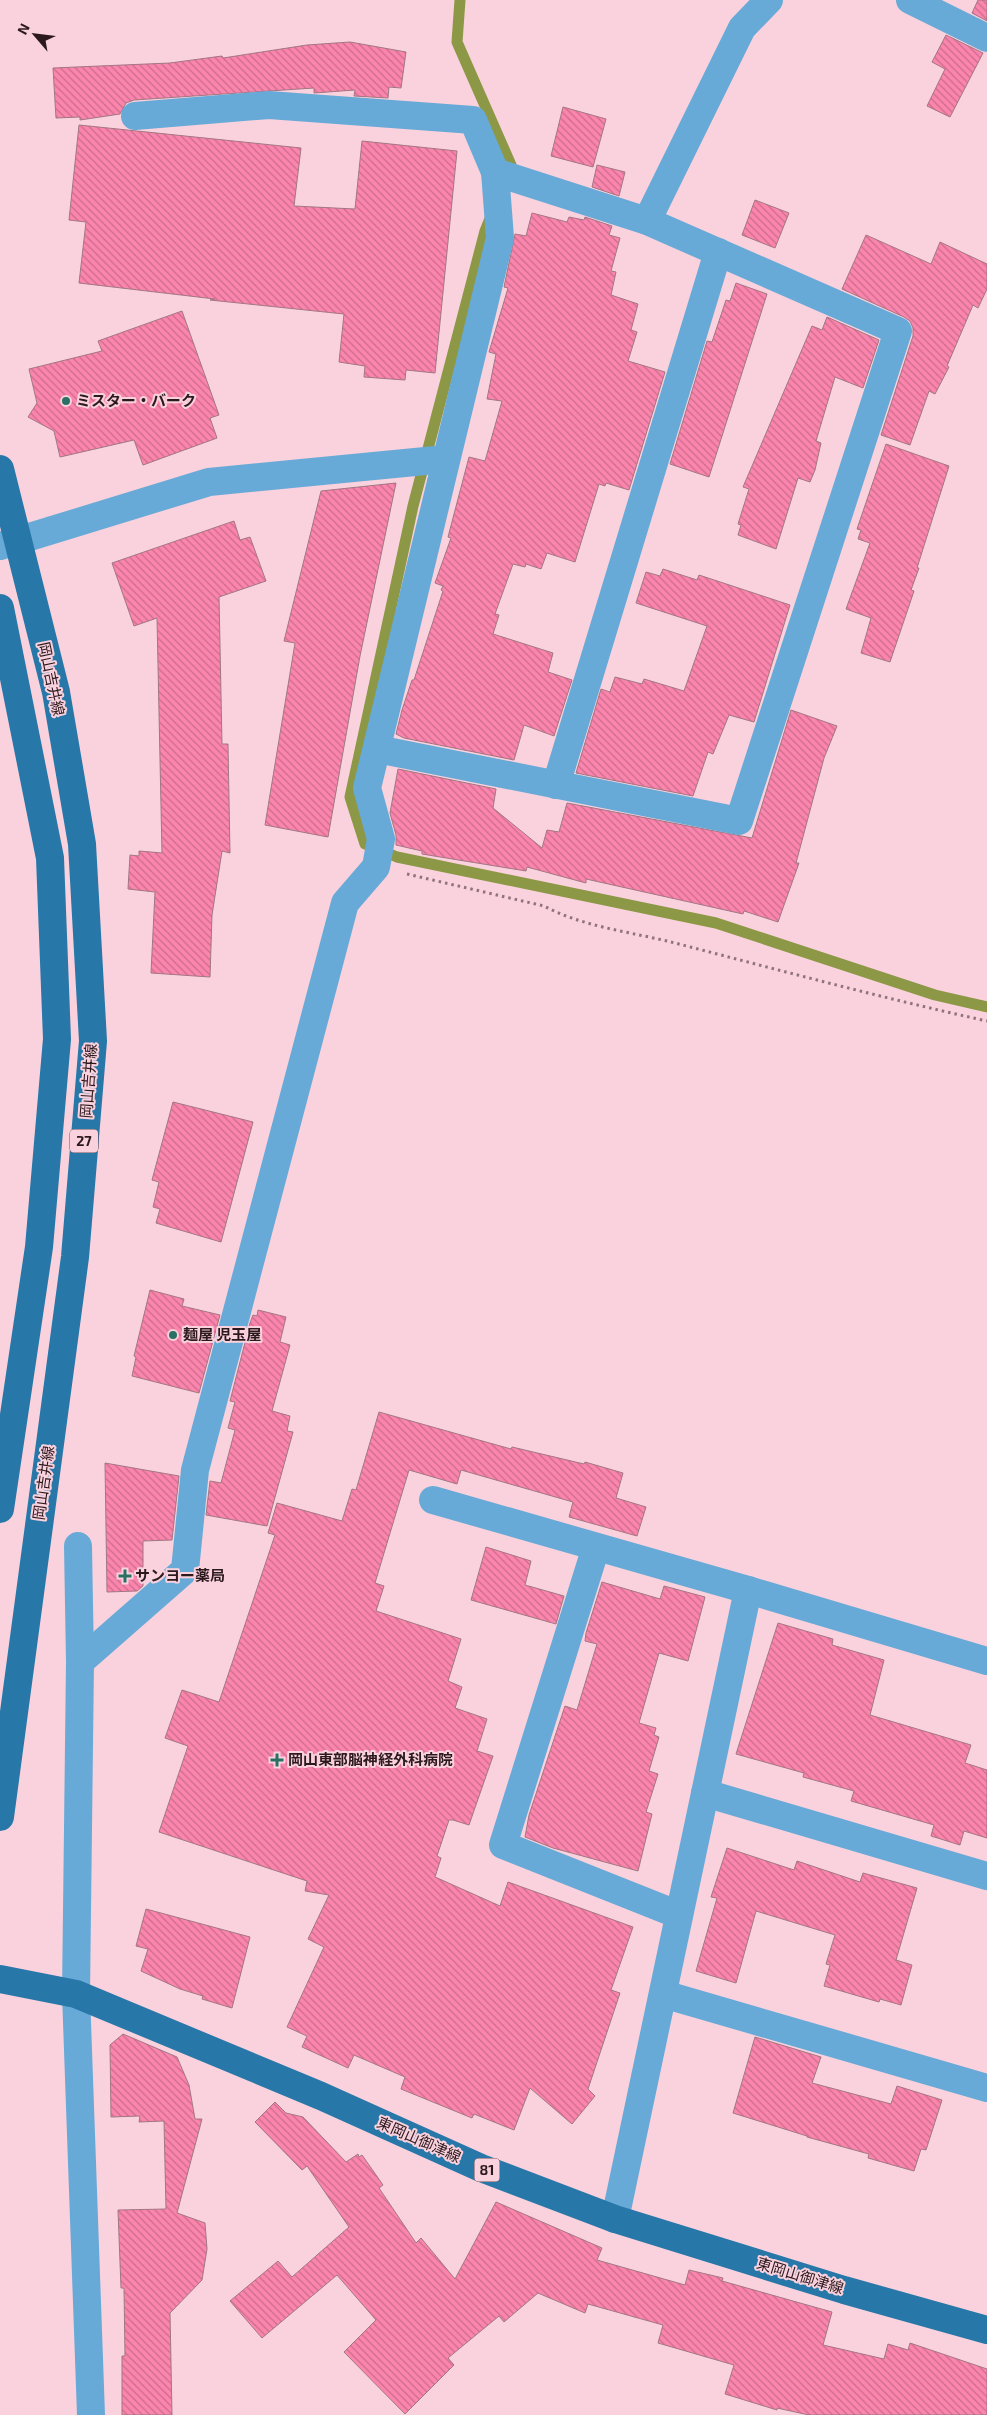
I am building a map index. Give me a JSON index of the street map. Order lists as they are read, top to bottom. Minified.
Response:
{"streets":{"main road":["岡山吉井線","27","東岡山御津線","81"]},"places":{"other":["ミスター・バーク","麺屋 児玉屋"],"health":["サンヨー薬局","岡山東部脳神経外科病院"]},"north":"top left"}
